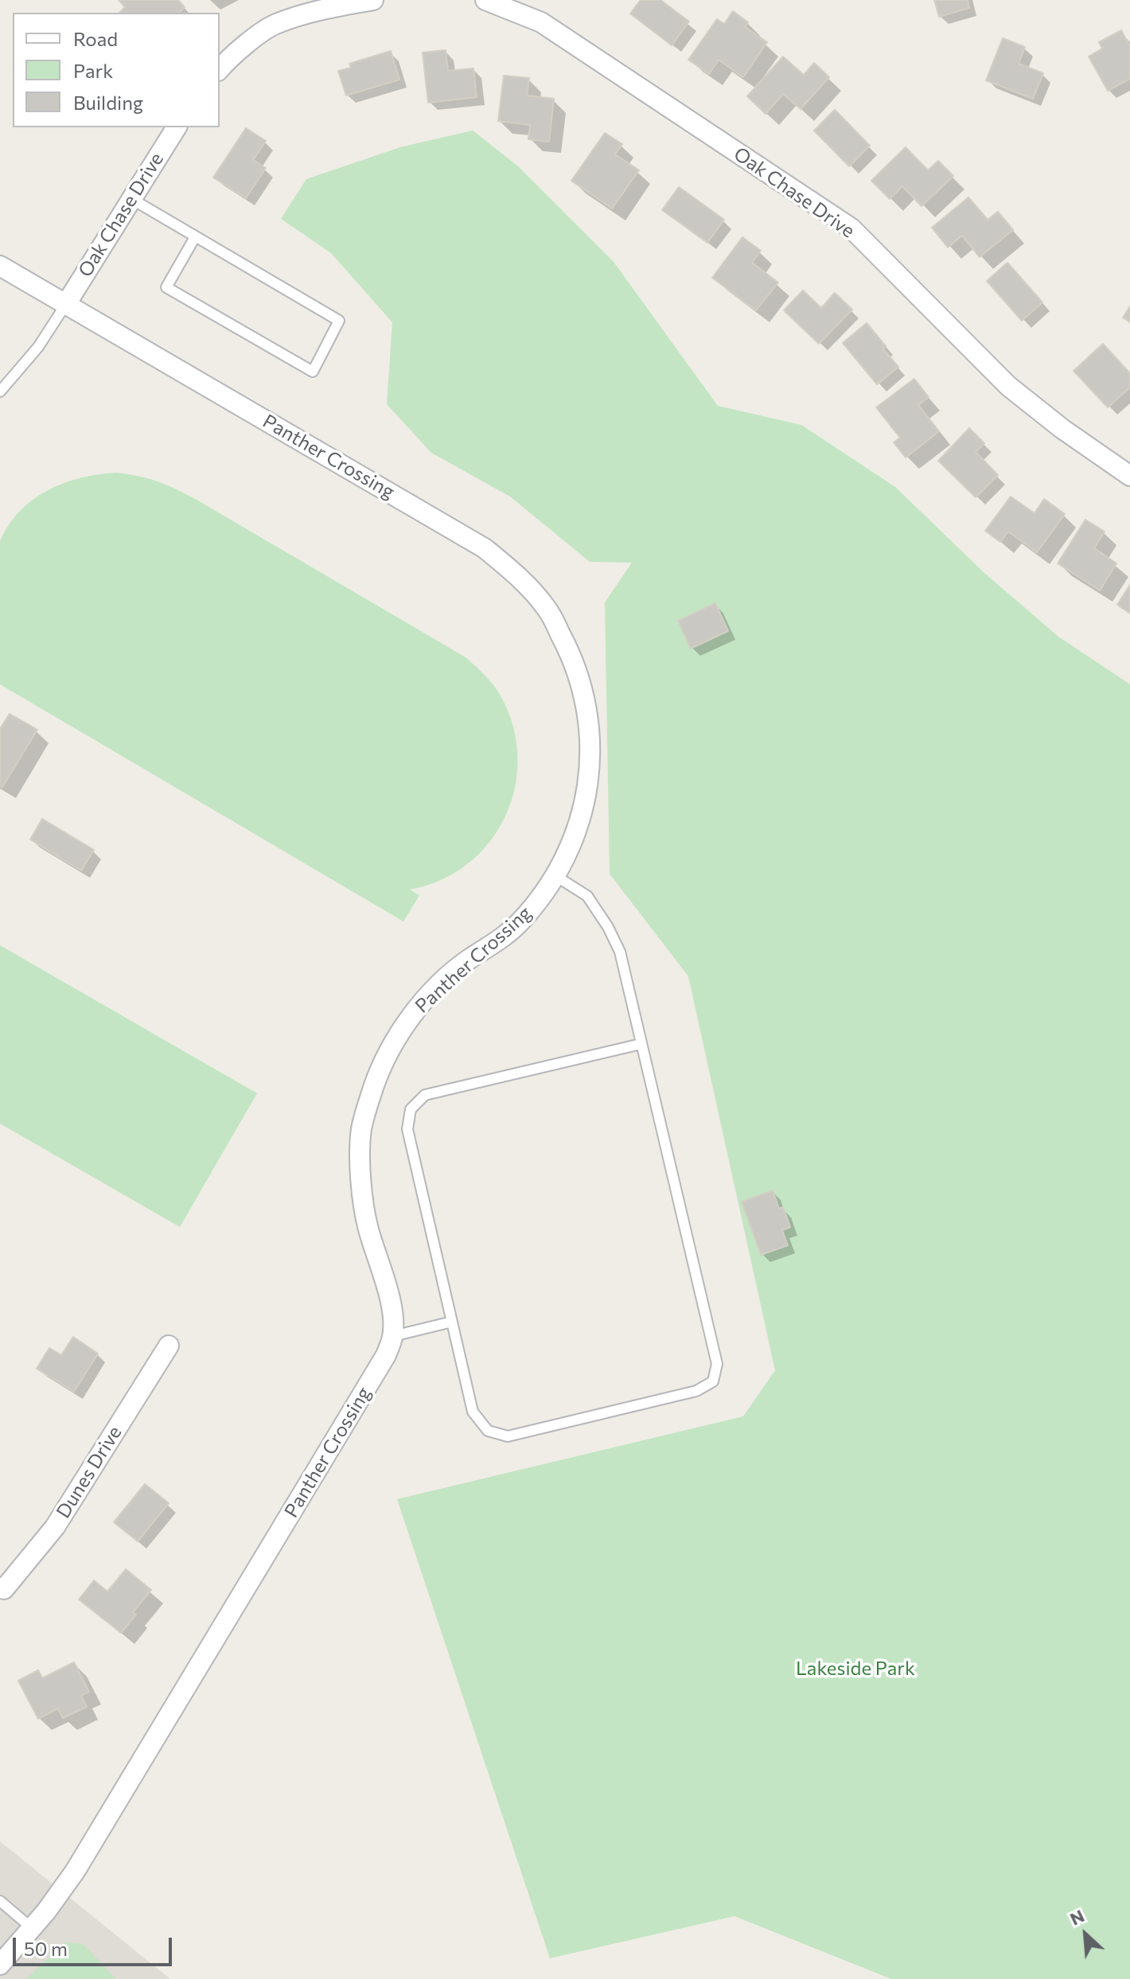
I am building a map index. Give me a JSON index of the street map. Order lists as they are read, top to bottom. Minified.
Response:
{"streets":{"street":["Oak Chase Drive","Panther Crossing","Dunes Drive"]},"crossings":[["Oak Chase Drive","Panther Crossing"]],"parks":["Lakeside Park"],"legend":["Road","Park","Building"],"scale_bar":"50 m","north":"top left"}
